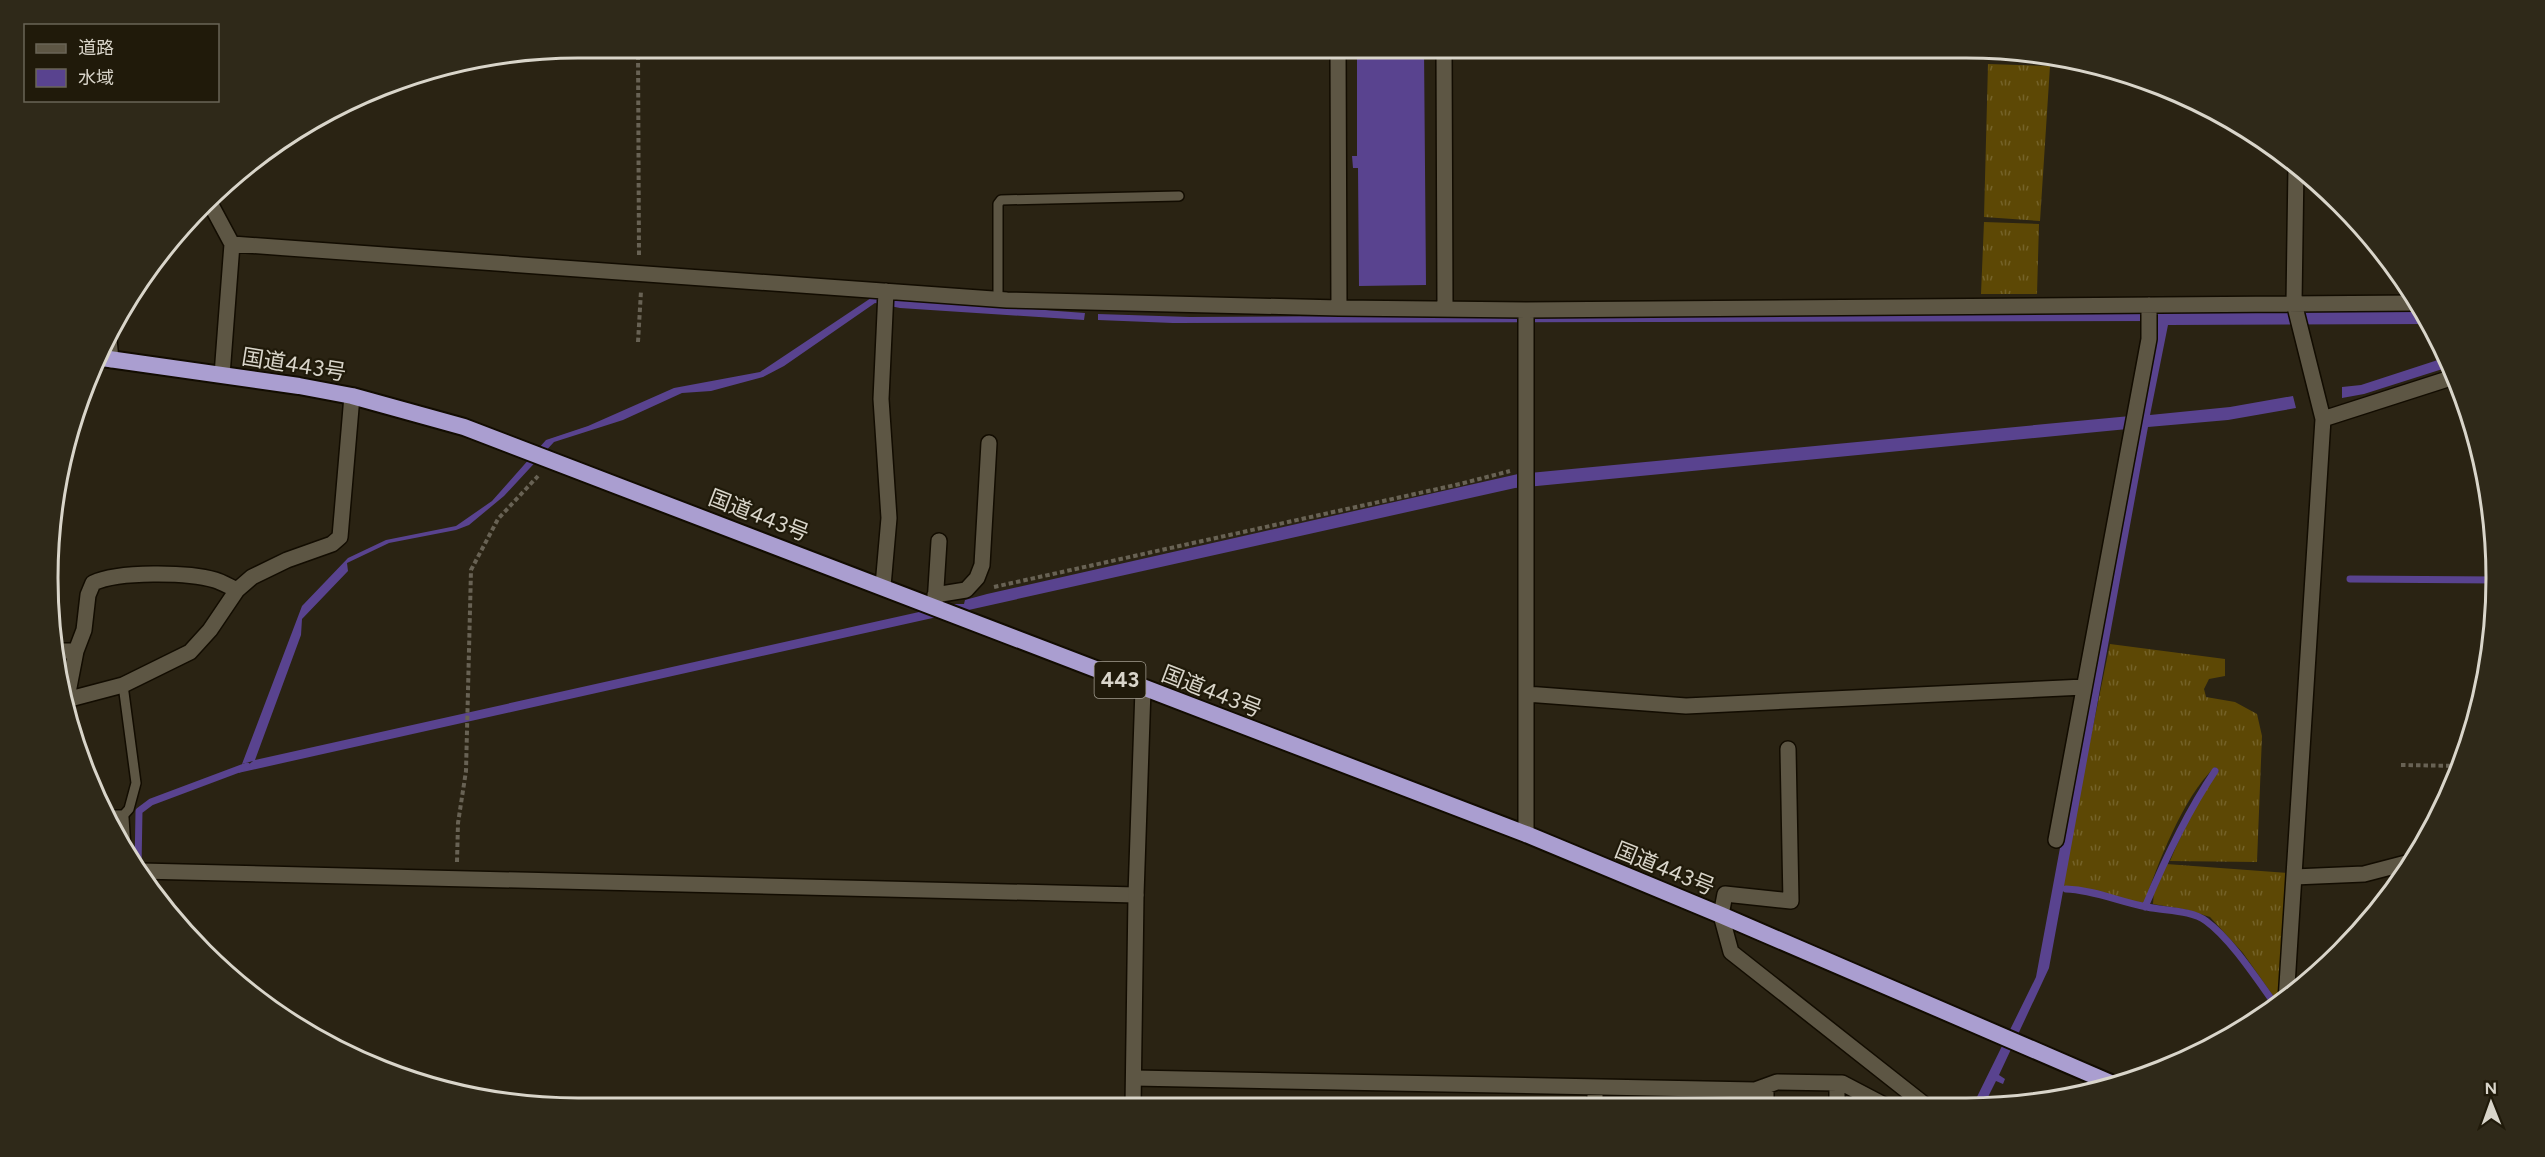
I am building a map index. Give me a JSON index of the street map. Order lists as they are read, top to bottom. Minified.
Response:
{"streets":{"highway":["国道443号","443"]},"legend":["道路","水域"],"north":"top"}
